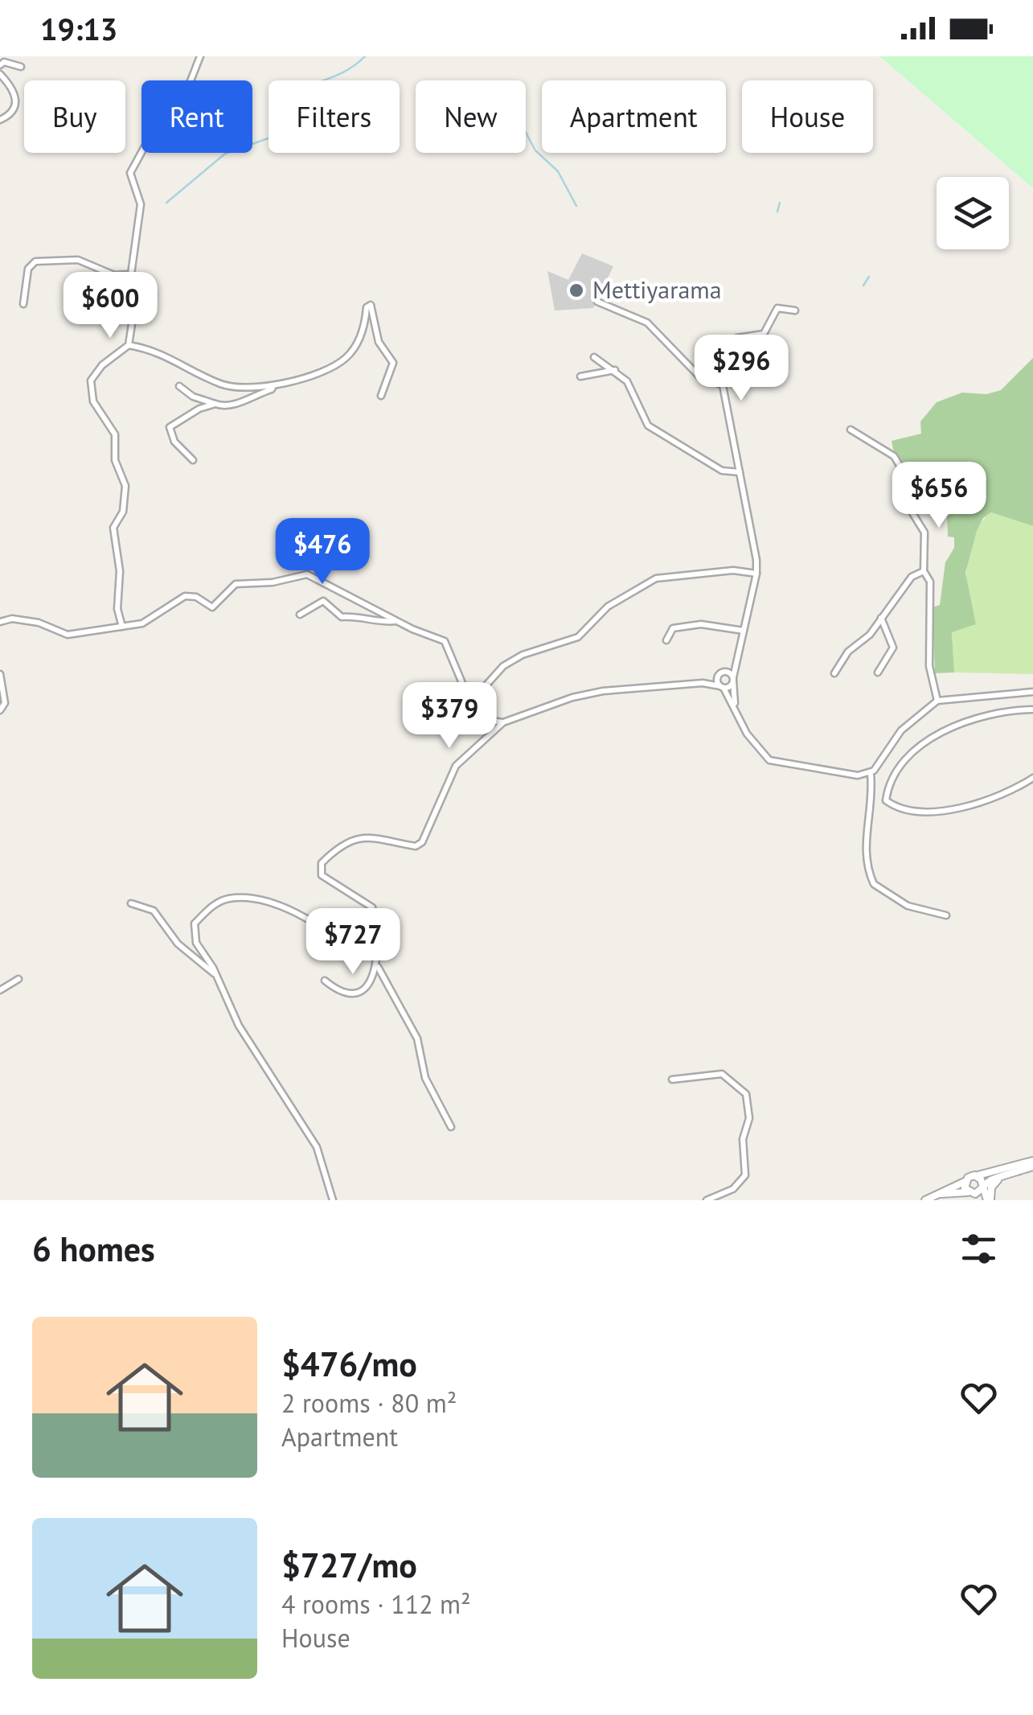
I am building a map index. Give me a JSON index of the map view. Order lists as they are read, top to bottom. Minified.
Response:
{"places":["Mettiyarama"],"page":{"status":"19:13","chip":["Buy","Rent","Filters","New","Apartment","House"],"price":["$600","$296","$656","$476","$379","$727"],"heading":"6 homes","list":[{"name":"$476/mo","note":"2 rooms · 80 m² · Apartment"},{"name":"$727/mo","note":"4 rooms · 112 m² · House"}]}}
